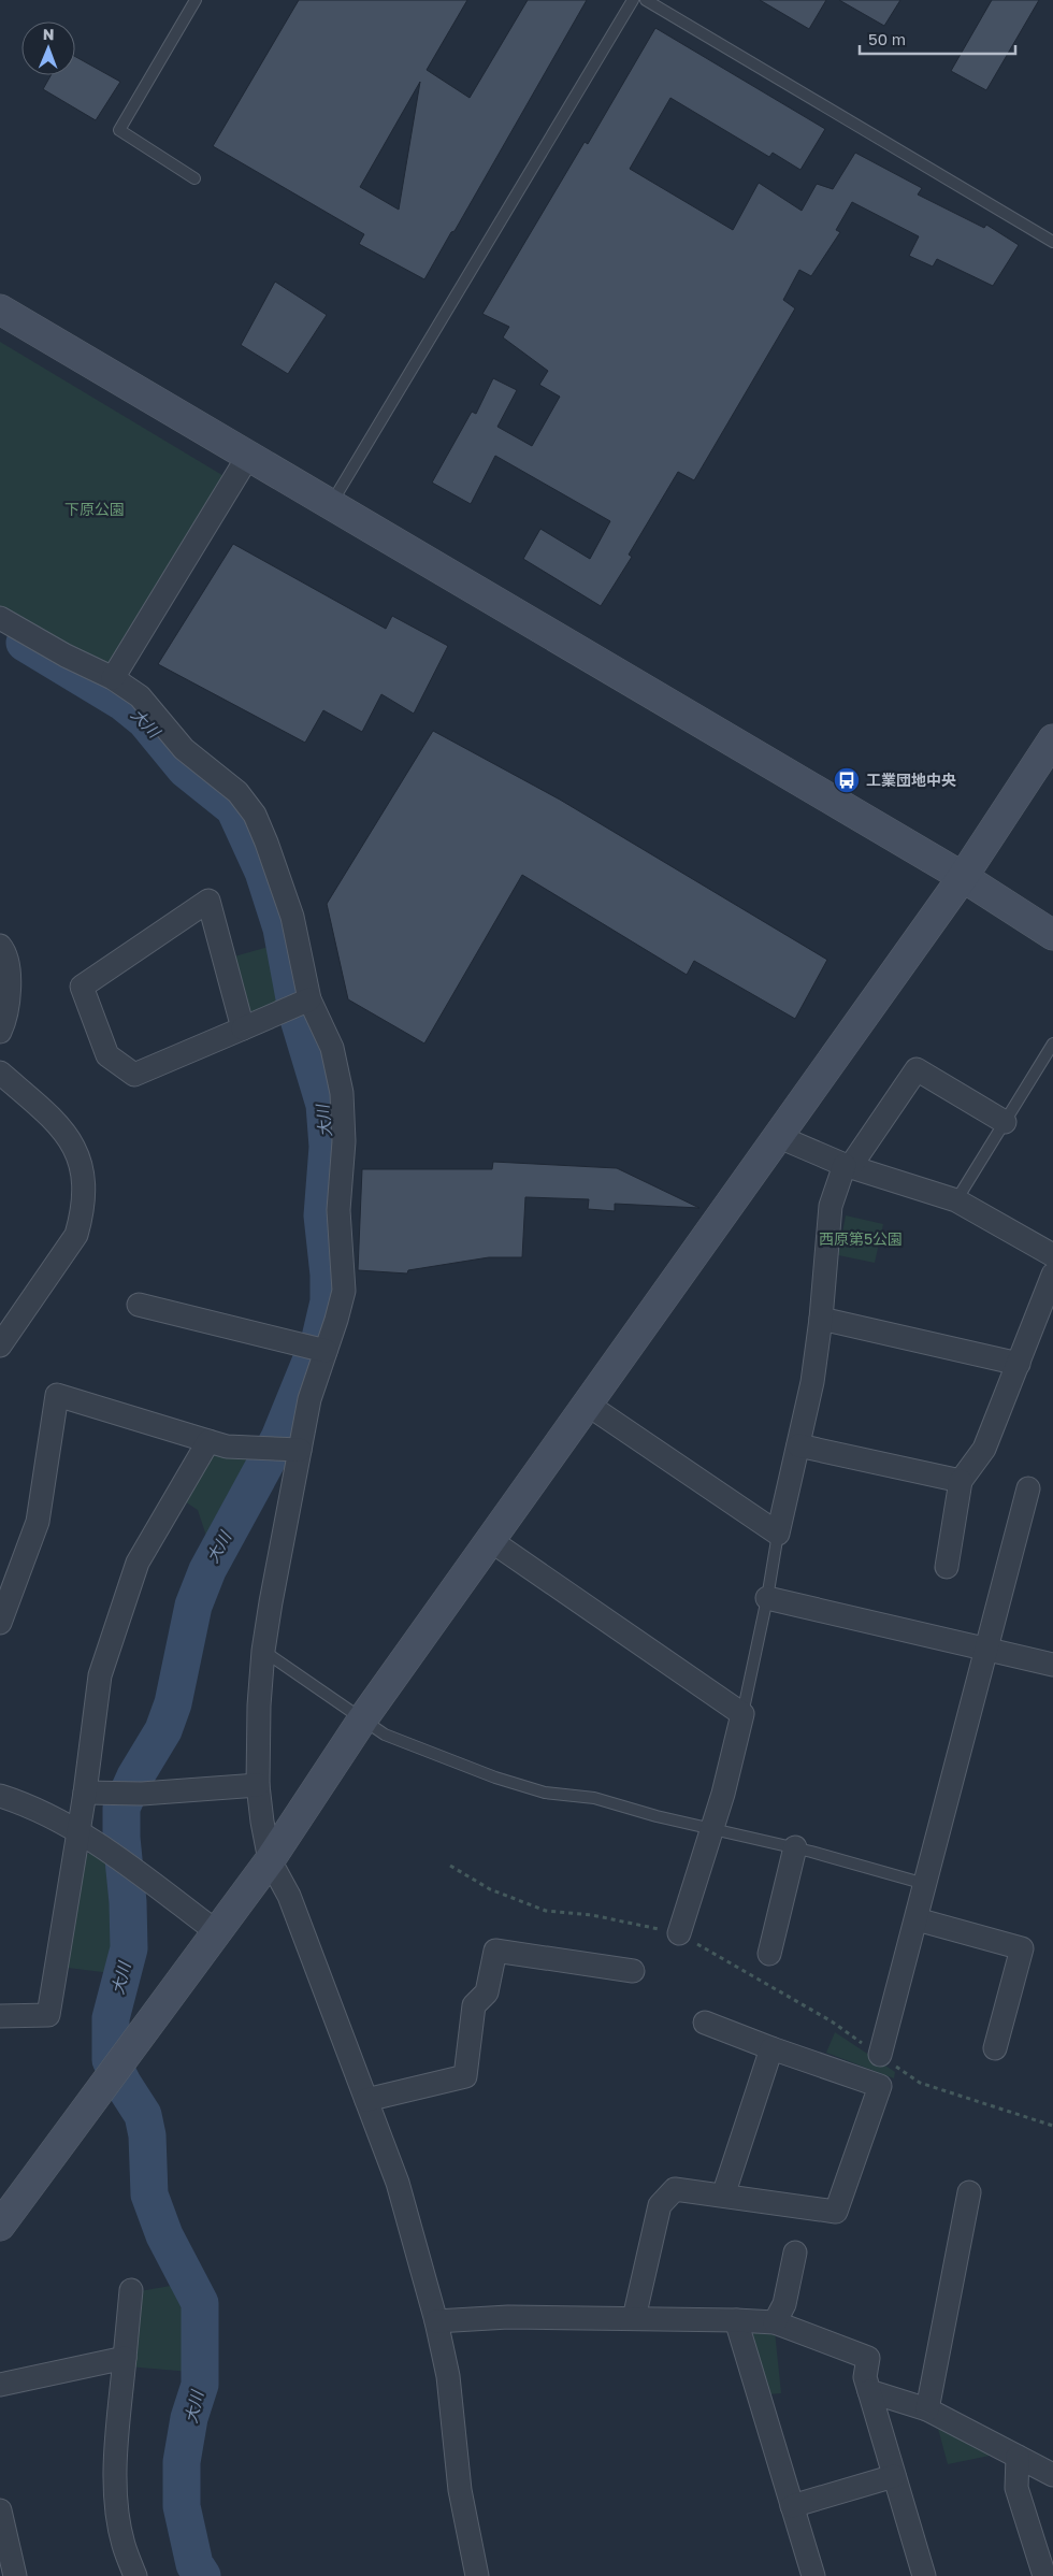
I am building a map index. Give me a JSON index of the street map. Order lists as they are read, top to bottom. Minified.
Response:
{"water":["大川"],"parks":["下原公園","西原第5公園"],"places":{"bus stop":["工業団地中央"]},"scale_bar":"50 m","north":"top"}
